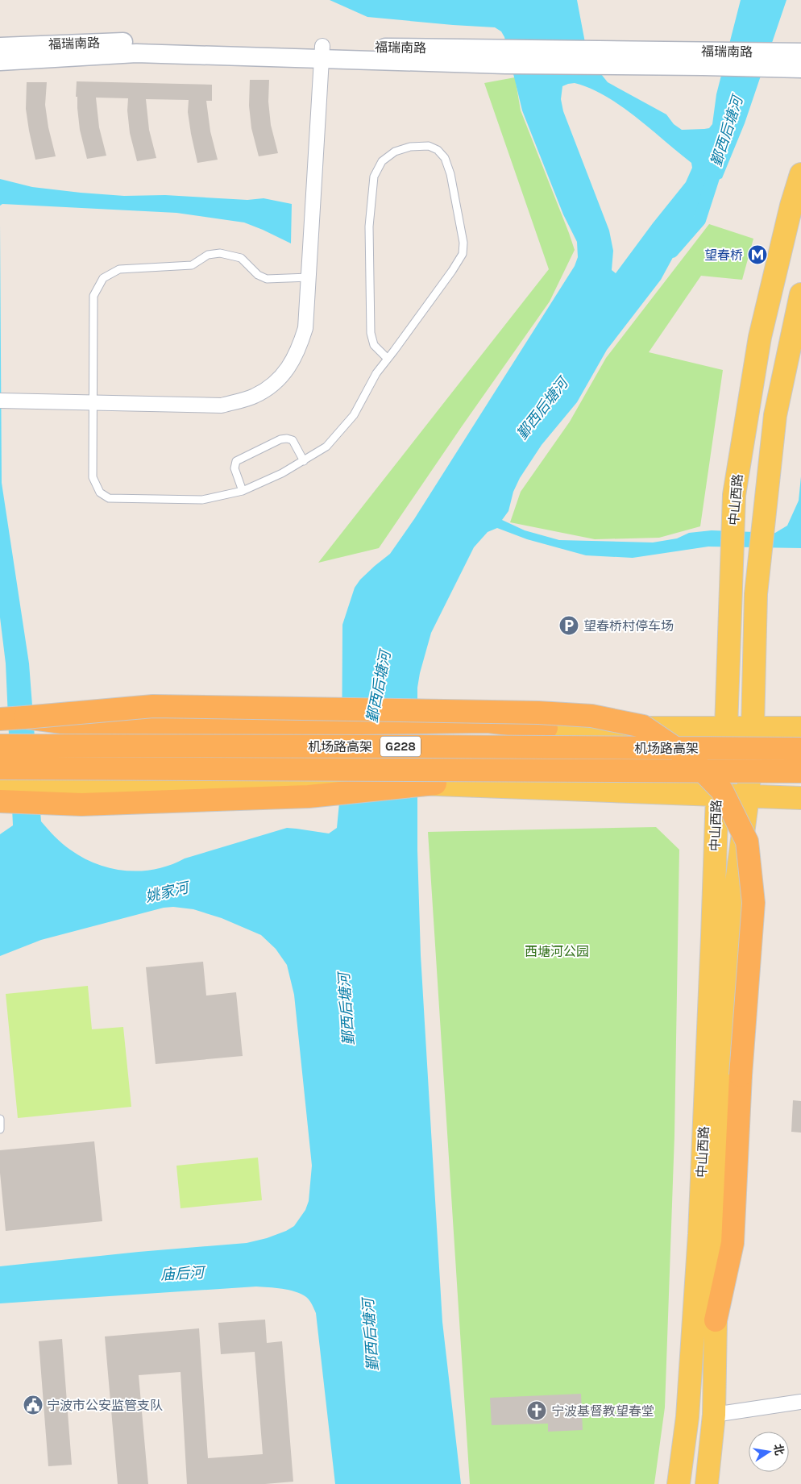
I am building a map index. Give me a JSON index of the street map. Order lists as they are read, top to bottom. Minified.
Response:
{"streets":{"highway":["机场路高架","G228"],"main road":["中山西路"],"street":["福瑞南路"]},"water":["鄞西后塘河","姚家河","庙后河"],"parks":["西塘河公园"],"places":{"metro station":["望春桥"],"parking":["望春桥村停车场"],"public building":["宁波市公安监管支队"],"church":["宁波基督教望春堂"]},"north":"right"}
